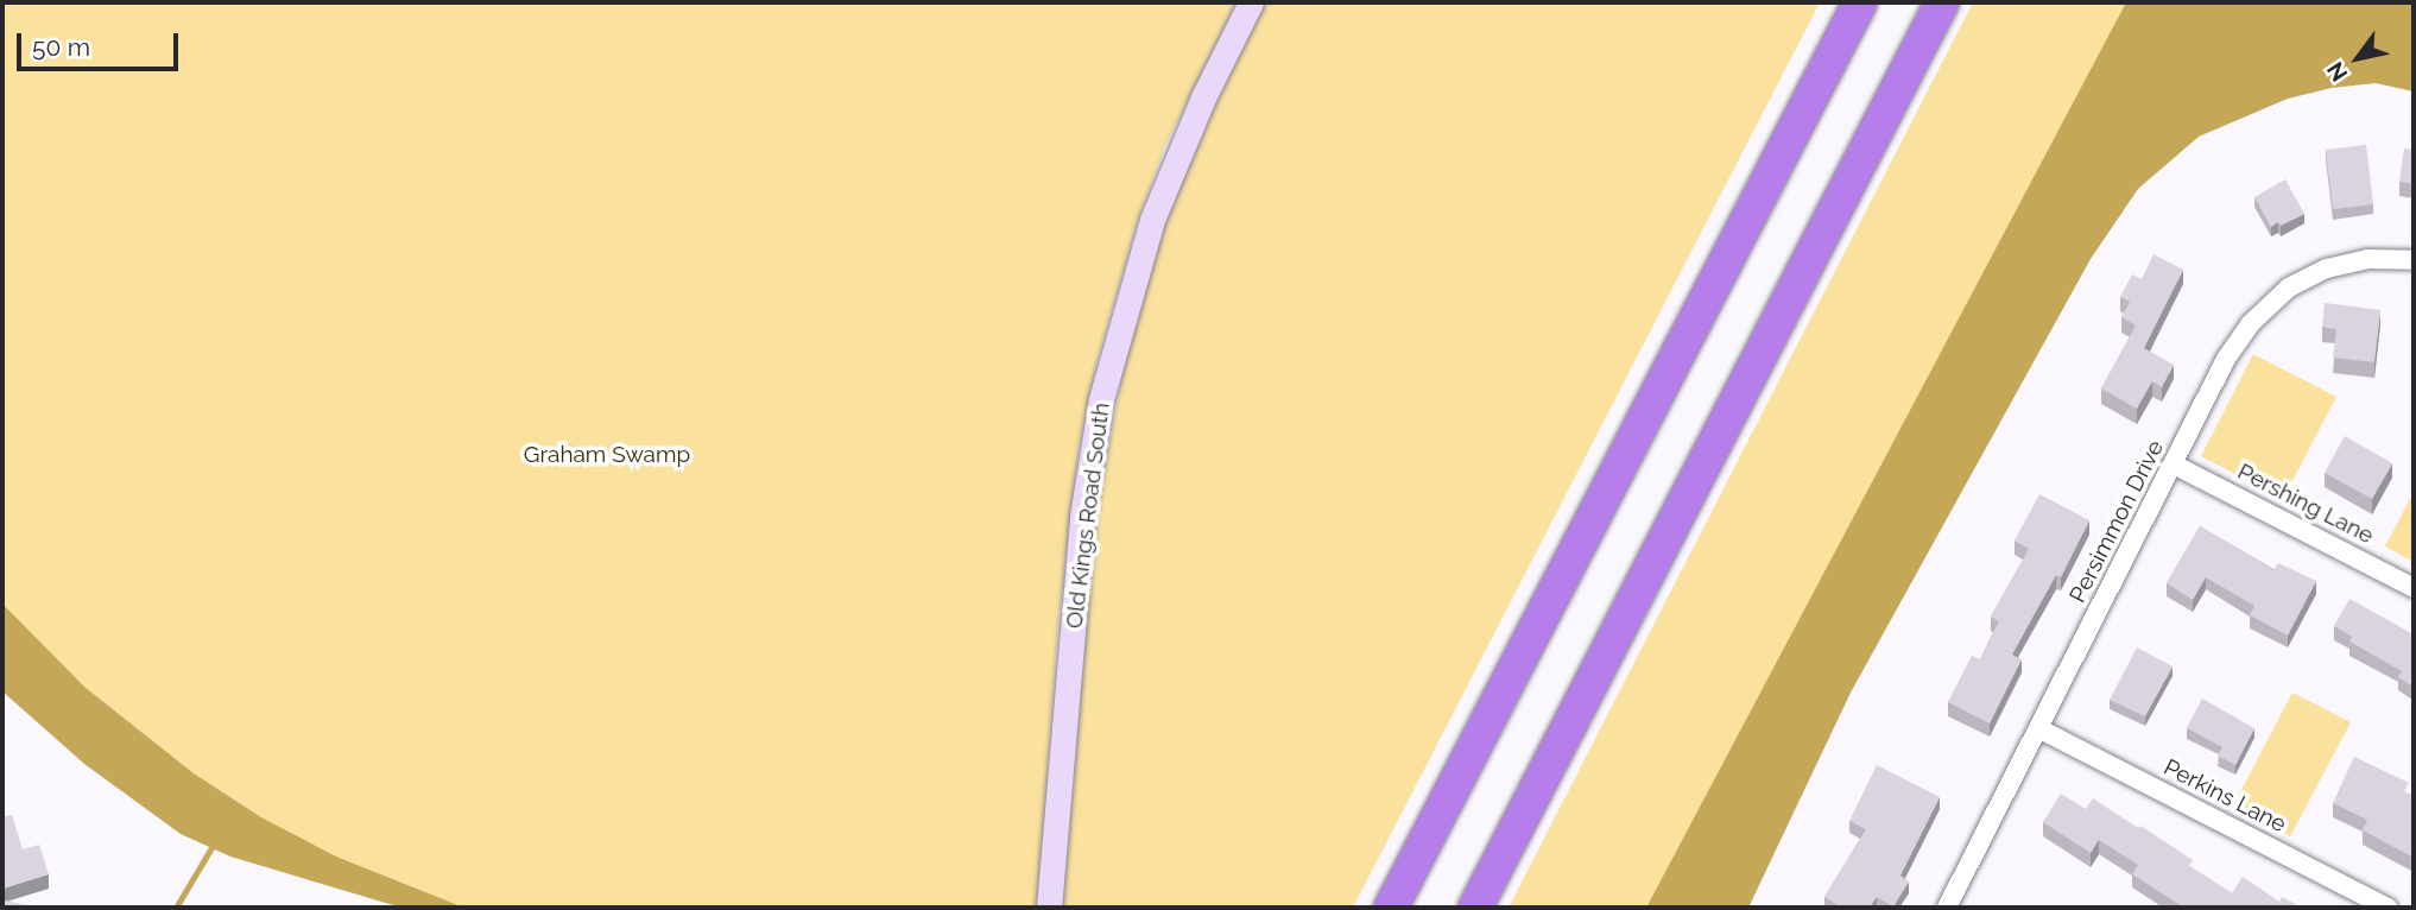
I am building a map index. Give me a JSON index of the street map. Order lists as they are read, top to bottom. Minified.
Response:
{"streets":{"street":["Pershing Lane","Old Kings Road South","Persimmon Drive","Perkins Lane"]},"crossings":[["Pershing Lane","Persimmon Drive"],["Persimmon Drive","Perkins Lane"]],"parks":["Graham Swamp"],"scale_bar":"50 m","north":"bottom left"}
